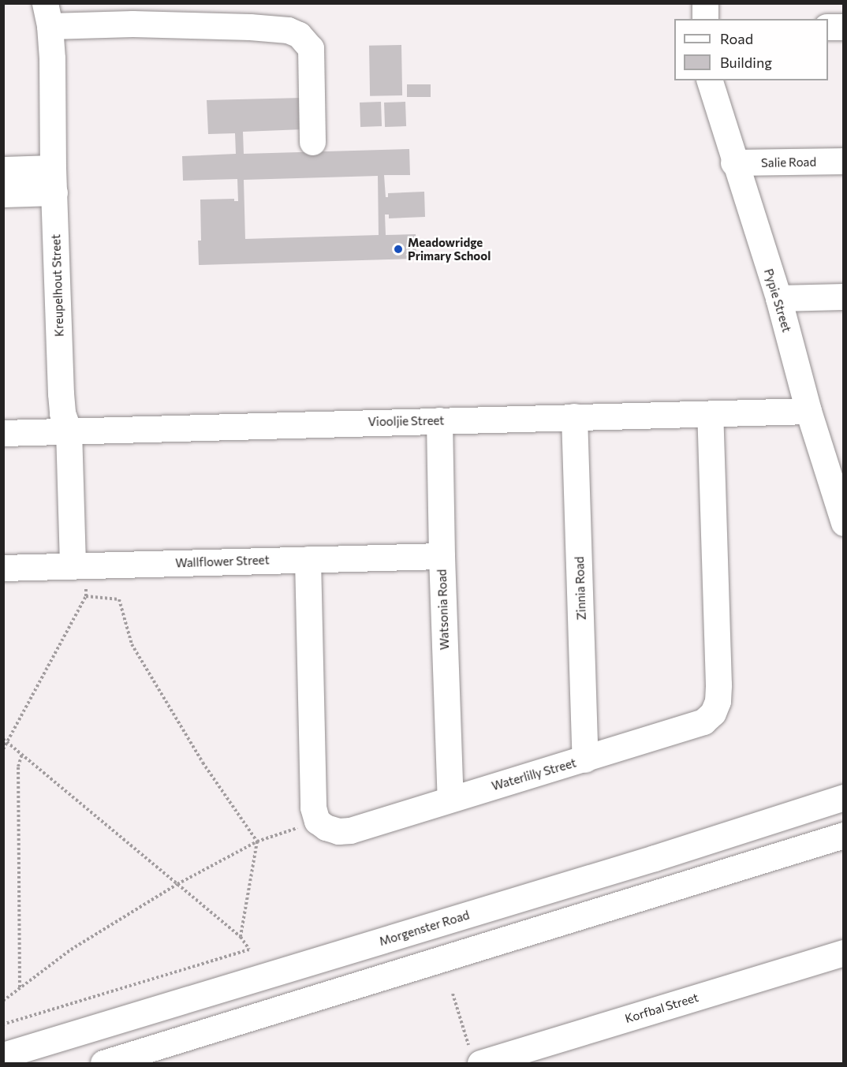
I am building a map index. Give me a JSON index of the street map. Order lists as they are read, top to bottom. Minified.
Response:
{"streets":{"street":["Salie Road","Kreupelhout Street","Pypie Street","Viooljie Street","Wallflower Street","Zinnia Road","Watsonia Road","Waterlilly Street","Morgenster Road","Korfbal Street"]},"crossings":[["Salie Road","Pypie Street"],["Kreupelhout Street","Viooljie Street"],["Kreupelhout Street","Wallflower Street"],["Pypie Street","Viooljie Street"],["Viooljie Street","Zinnia Road"],["Viooljie Street","Watsonia Road"],["Viooljie Street","Waterlilly Street"],["Wallflower Street","Watsonia Road"],["Zinnia Road","Waterlilly Street"],["Watsonia Road","Waterlilly Street"]],"places":["Meadowridge Primary School"],"legend":["Road","Building"]}
